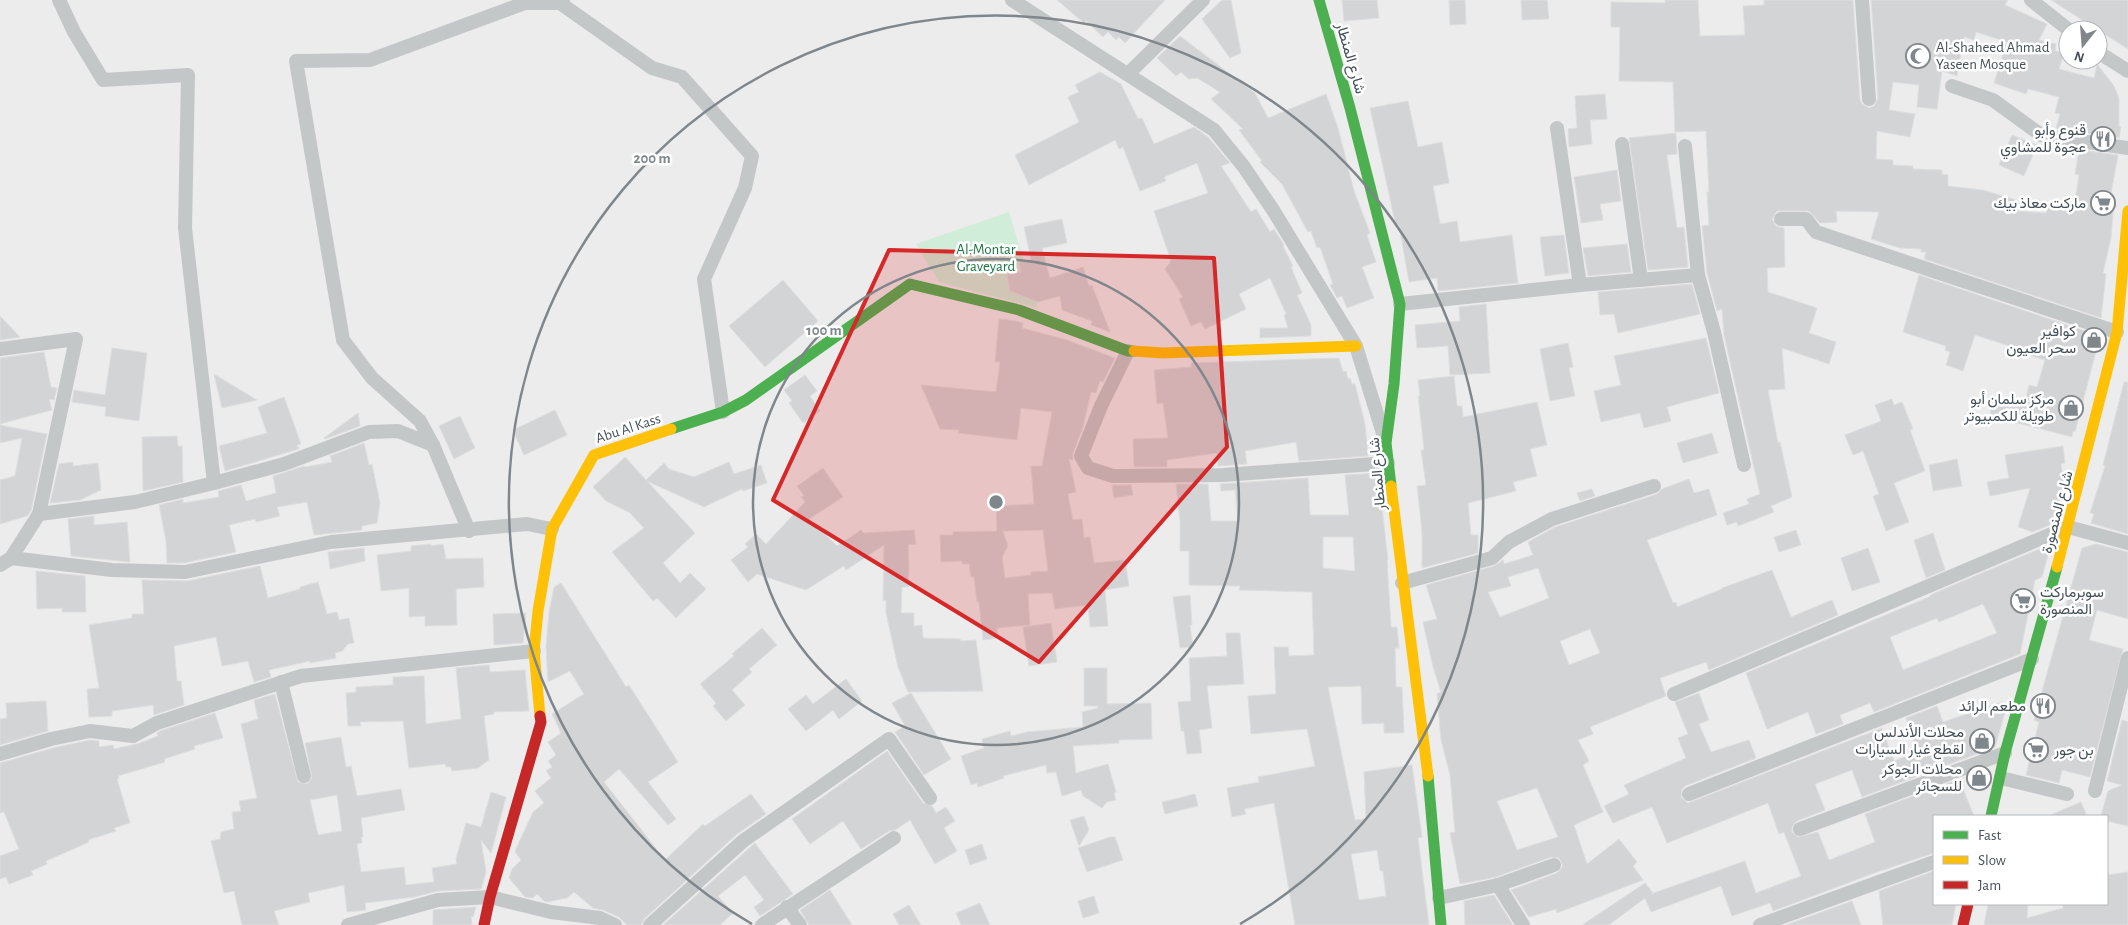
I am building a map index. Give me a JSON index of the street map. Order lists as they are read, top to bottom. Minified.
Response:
{"streets":{"street":["شارع المنطار","Abu Al Kass","شارع المنصورة"]},"parks":["Al-Montar Graveyard"],"places":{"mosque":["Al-Shaheed Ahmad Yaseen Mosque"],"restaurant":["قنوع وأبو عجوة للمشاوي","مطعم الرائد"],"supermarket":["ماركت معاذ بيك","سوبرماركت المنصورة","بن جور"],"shop":["كوافير سحر العيون","مركز سلمان أبو طويلة للكمبيوتر","محلات الأندلس لقطع غيار السيارات","محلات الجوكر للسجائر"]},"legend":["Fast","Slow","Jam"],"north":"bottom","rings":["200 m","100 m"]}
